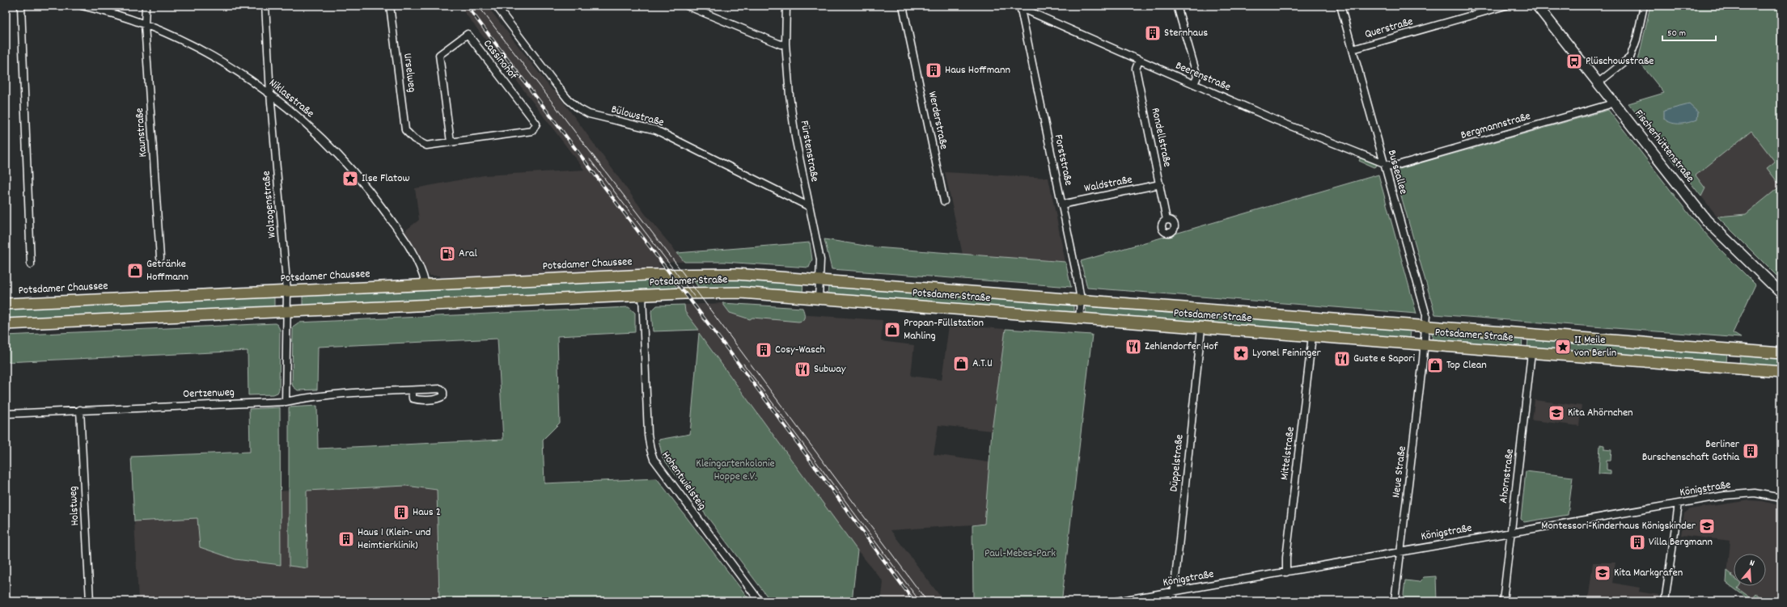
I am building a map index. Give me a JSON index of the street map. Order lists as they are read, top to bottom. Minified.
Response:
{"streets":{"main road":["Potsdamer Chaussee","Potsdamer Straße"],"street":["Querstraße","Cassinohof","Urselweg","Beerenstraße","Niklasstraße","Bülowstraße","Werderstraße","Bergmannstraße","Kaunstraße","Rondellstraße","Fischerhüttenstraße","Fürstenstraße","Forststraße","Busseallee","Waldstraße","Wolzogenstraße","Oertzenweg","Mittelstraße","Düppelstraße","Neue Straße","Ahornstraße","Hohentwielsteig","Königstraße","Holstweg"]},"crossings":[["Querstraße","Busseallee"],["Cassinohof","Urselweg"],["Beerenstraße","Bergmannstraße"],["Beerenstraße","Rondellstraße"],["Beerenstraße","Forststraße"],["Beerenstraße","Busseallee"],["Niklasstraße","Kaunstraße"],["Niklasstraße","Wolzogenstraße"],["Niklasstraße","Potsdamer Chaussee"],["Bülowstraße","Fürstenstraße"],["Bergmannstraße","Fischerhüttenstraße"],["Bergmannstraße","Busseallee"],["Rondellstraße","Waldstraße"],["Fürstenstraße","Potsdamer Straße"],["Forststraße","Waldstraße"],["Forststraße","Potsdamer Straße"],["Busseallee","Potsdamer Straße"],["Busseallee","Neue Straße"],["Wolzogenstraße","Potsdamer Chaussee"],["Wolzogenstraße","Oertzenweg"],["Potsdamer Chaussee","Potsdamer Straße"],["Potsdamer Straße","Mittelstraße"],["Potsdamer Straße","Düppelstraße"],["Potsdamer Straße","Neue Straße"],["Potsdamer Straße","Ahornstraße"],["Potsdamer Straße","Hohentwielsteig"],["Oertzenweg","Holstweg"],["Mittelstraße","Königstraße"],["Düppelstraße","Königstraße"],["Neue Straße","Königstraße"],["Ahornstraße","Königstraße"]],"parks":["Kleingartenkolonie Hoppe e.V.","Paul-Mebes-Park"],"places":{"building":["Sternhaus","Haus Hoffmann","Cosy-Wasch","Berliner Burschenschaft Gothia","Haus 2","Haus 1 (Klein- und Heimtierklinik)","Villa Bergmann"],"bus stop":["Plüschowstraße"],"place":["Ilse Flatow","II Meile von Berlin","Lyonel Feininger"],"fuel station":["Aral"],"shop":["Getränke Hoffmann","Propan-Füllstation Mahling","A.T.U","Top Clean"],"restaurant":["Zehlendorfer Hof","Guste e Sapori","Subway"],"school or university":["Kita Ahörnchen","Montessori-Kinderhaus Königskinder","Kita Markgrafen"]},"scale_bar":"50 m","north":"top"}
